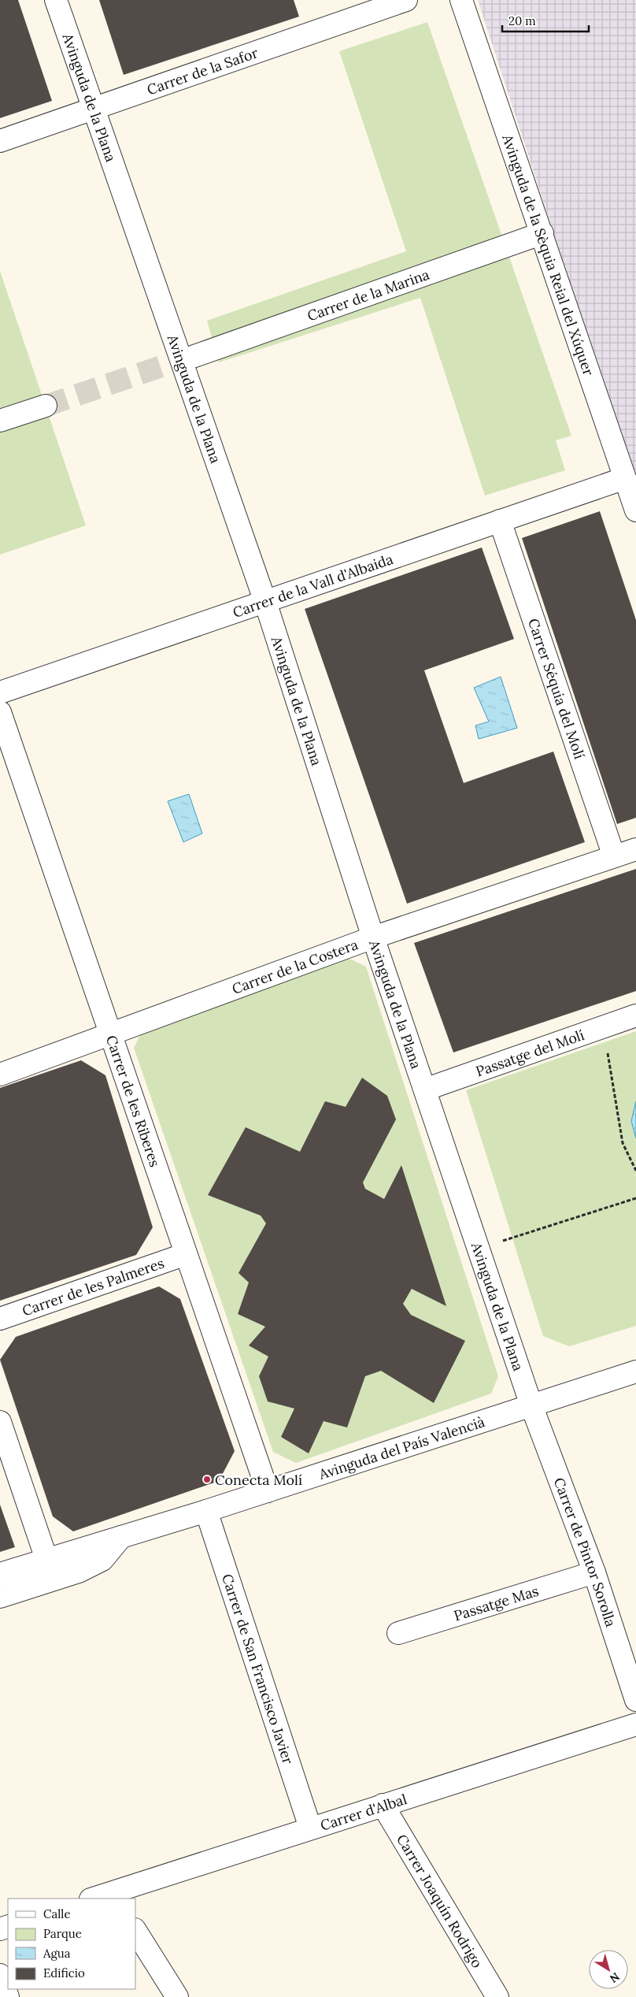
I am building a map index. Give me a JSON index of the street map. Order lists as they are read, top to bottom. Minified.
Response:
{"streets":{"street":["Carrer de la Safor","Avinguda de la Plana","Avinguda de la Sèquia Reial del Xúquer","Carrer de la Marina","Carrer de la Vall d'Albaida","Carrer Séquia del Molí","Carrer de la Costera","Passatge del Molí","Carrer de les Riberes","Carrer de les Palmeres","Avinguda del País Valencià","Carrer de Pintor Sorolla","Passatge Mas","Carrer de San Francisco Javier","Carrer d'Albal","Carrer Joaquín Rodrigo"]},"crossings":[["Carrer de la Safor","Avinguda de la Plana"],["Avinguda de la Plana","Carrer de la Vall d'Albaida"],["Avinguda de la Plana","Carrer de la Costera"],["Avinguda de la Plana","Passatge del Molí"],["Avinguda de la Plana","Avinguda del País Valencià"],["Avinguda de la Plana","Carrer de Pintor Sorolla"],["Avinguda de la Sèquia Reial del Xúquer","Carrer de la Marina"],["Avinguda de la Sèquia Reial del Xúquer","Carrer de la Vall d'Albaida"],["Carrer de la Vall d'Albaida","Carrer Séquia del Molí"],["Carrer Séquia del Molí","Carrer de la Costera"],["Carrer de la Costera","Carrer de les Riberes"],["Carrer de les Riberes","Carrer de les Palmeres"],["Carrer de les Riberes","Avinguda del País Valencià"],["Avinguda del País Valencià","Carrer de Pintor Sorolla"],["Avinguda del País Valencià","Carrer de San Francisco Javier"],["Carrer de Pintor Sorolla","Passatge Mas"],["Carrer de San Francisco Javier","Carrer d'Albal"],["Carrer d'Albal","Carrer Joaquín Rodrigo"]],"places":["Conecta Molí"],"legend":["Calle","Parque","Agua","Edificio"],"scale_bar":"20 m","north":"bottom right"}
